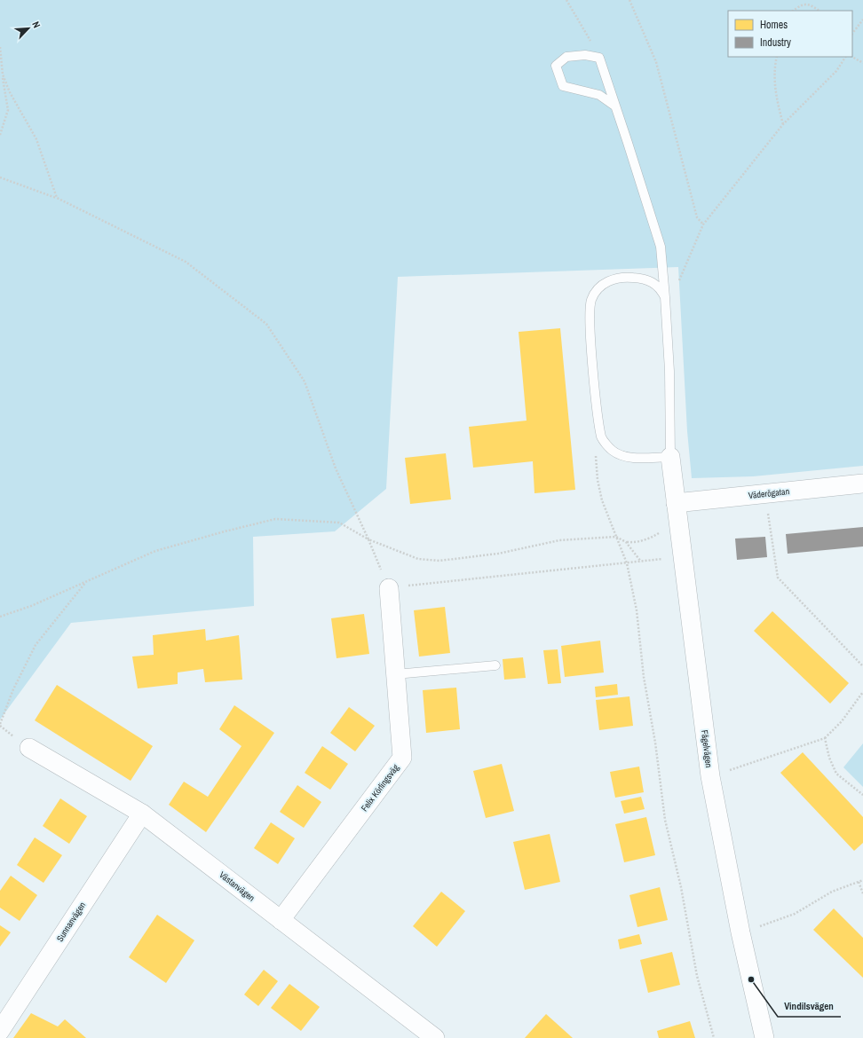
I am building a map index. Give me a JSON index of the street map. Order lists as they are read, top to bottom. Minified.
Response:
{"streets":{"street":["Väderögatan","Fågelvägen","Felix Körlingsväg","Västanvägen","Sunnanvägen"]},"crossings":[["Väderögatan","Fågelvägen"],["Felix Körlingsväg","Västanvägen"],["Västanvägen","Sunnanvägen"]],"places":["Vindilsvägen"],"legend":["Homes","Industry"],"north":"top right"}
